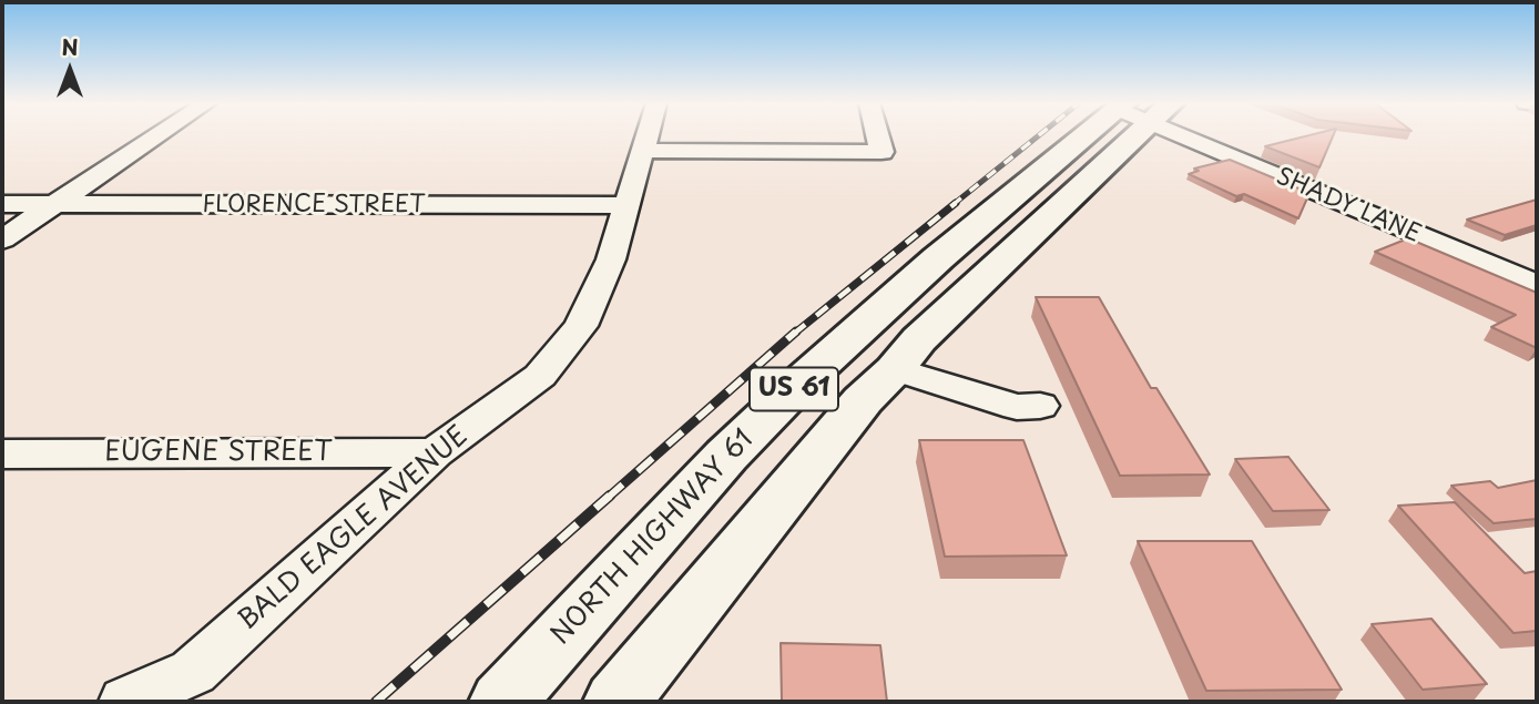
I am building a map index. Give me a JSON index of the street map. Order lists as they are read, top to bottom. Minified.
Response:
{"streets":{"main road":["US 61","NORTH HIGHWAY 61"],"street":["FLORENCE STREET","SHADY LANE","EUGENE STREET","BALD EAGLE AVENUE"]},"crossings":[["FLORENCE STREET","BALD EAGLE AVENUE"],["EUGENE STREET","BALD EAGLE AVENUE"]],"north":"top"}
